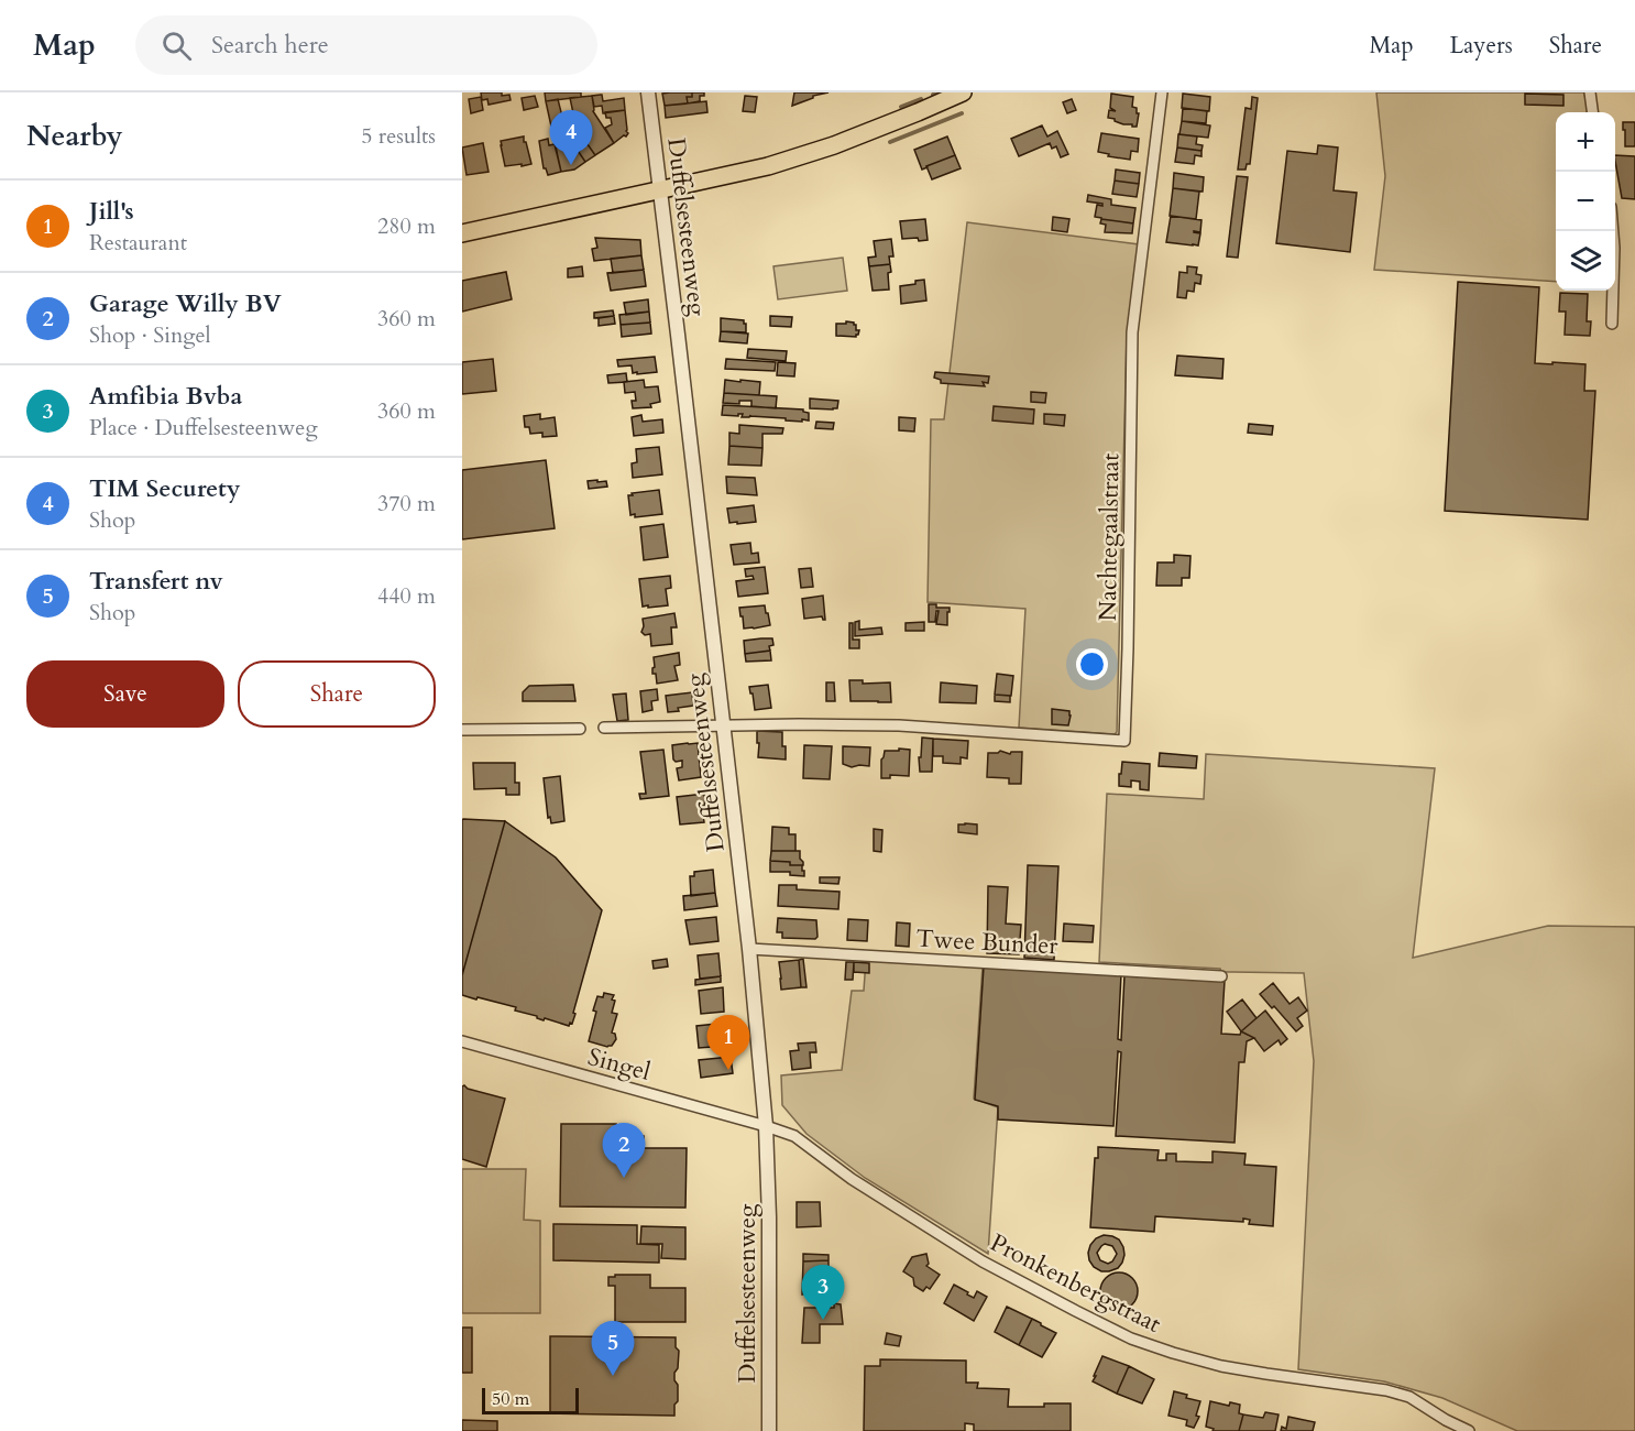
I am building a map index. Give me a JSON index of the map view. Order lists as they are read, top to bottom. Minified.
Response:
{"streets":{"street":["Duffelsesteenweg","Nachtegaalstraat","Twee Bunder","Singel","Pronkenbergstraat"]},"crossings":[["Duffelsesteenweg","Nachtegaalstraat"],["Duffelsesteenweg","Twee Bunder"],["Duffelsesteenweg","Singel"],["Duffelsesteenweg","Pronkenbergstraat"],["Singel","Pronkenbergstraat"]],"scale_bar":"50 m","page":{"header":"Map","search":"Search here","nav":["Map","Layers","Share"],"heading":["Nearby","5 results"],"pins":["4","1","2","3","5"],"map_buttons":["+","−"],"list":[{"mark":"1","name":"Jill's","note":"Restaurant","value":"280 m"},{"mark":"2","name":"Garage Willy BV","note":"Shop · Singel","value":"360 m"},{"mark":"3","name":"Amfibia Bvba","note":"Place · Duffelsesteenweg","value":"360 m"},{"mark":"4","name":"TIM Securety","note":"Shop","value":"370 m"},{"mark":"5","name":"Transfert nv","note":"Shop","value":"440 m"}],"buttons":["Save","Share"],"scale":"50 m"}}
